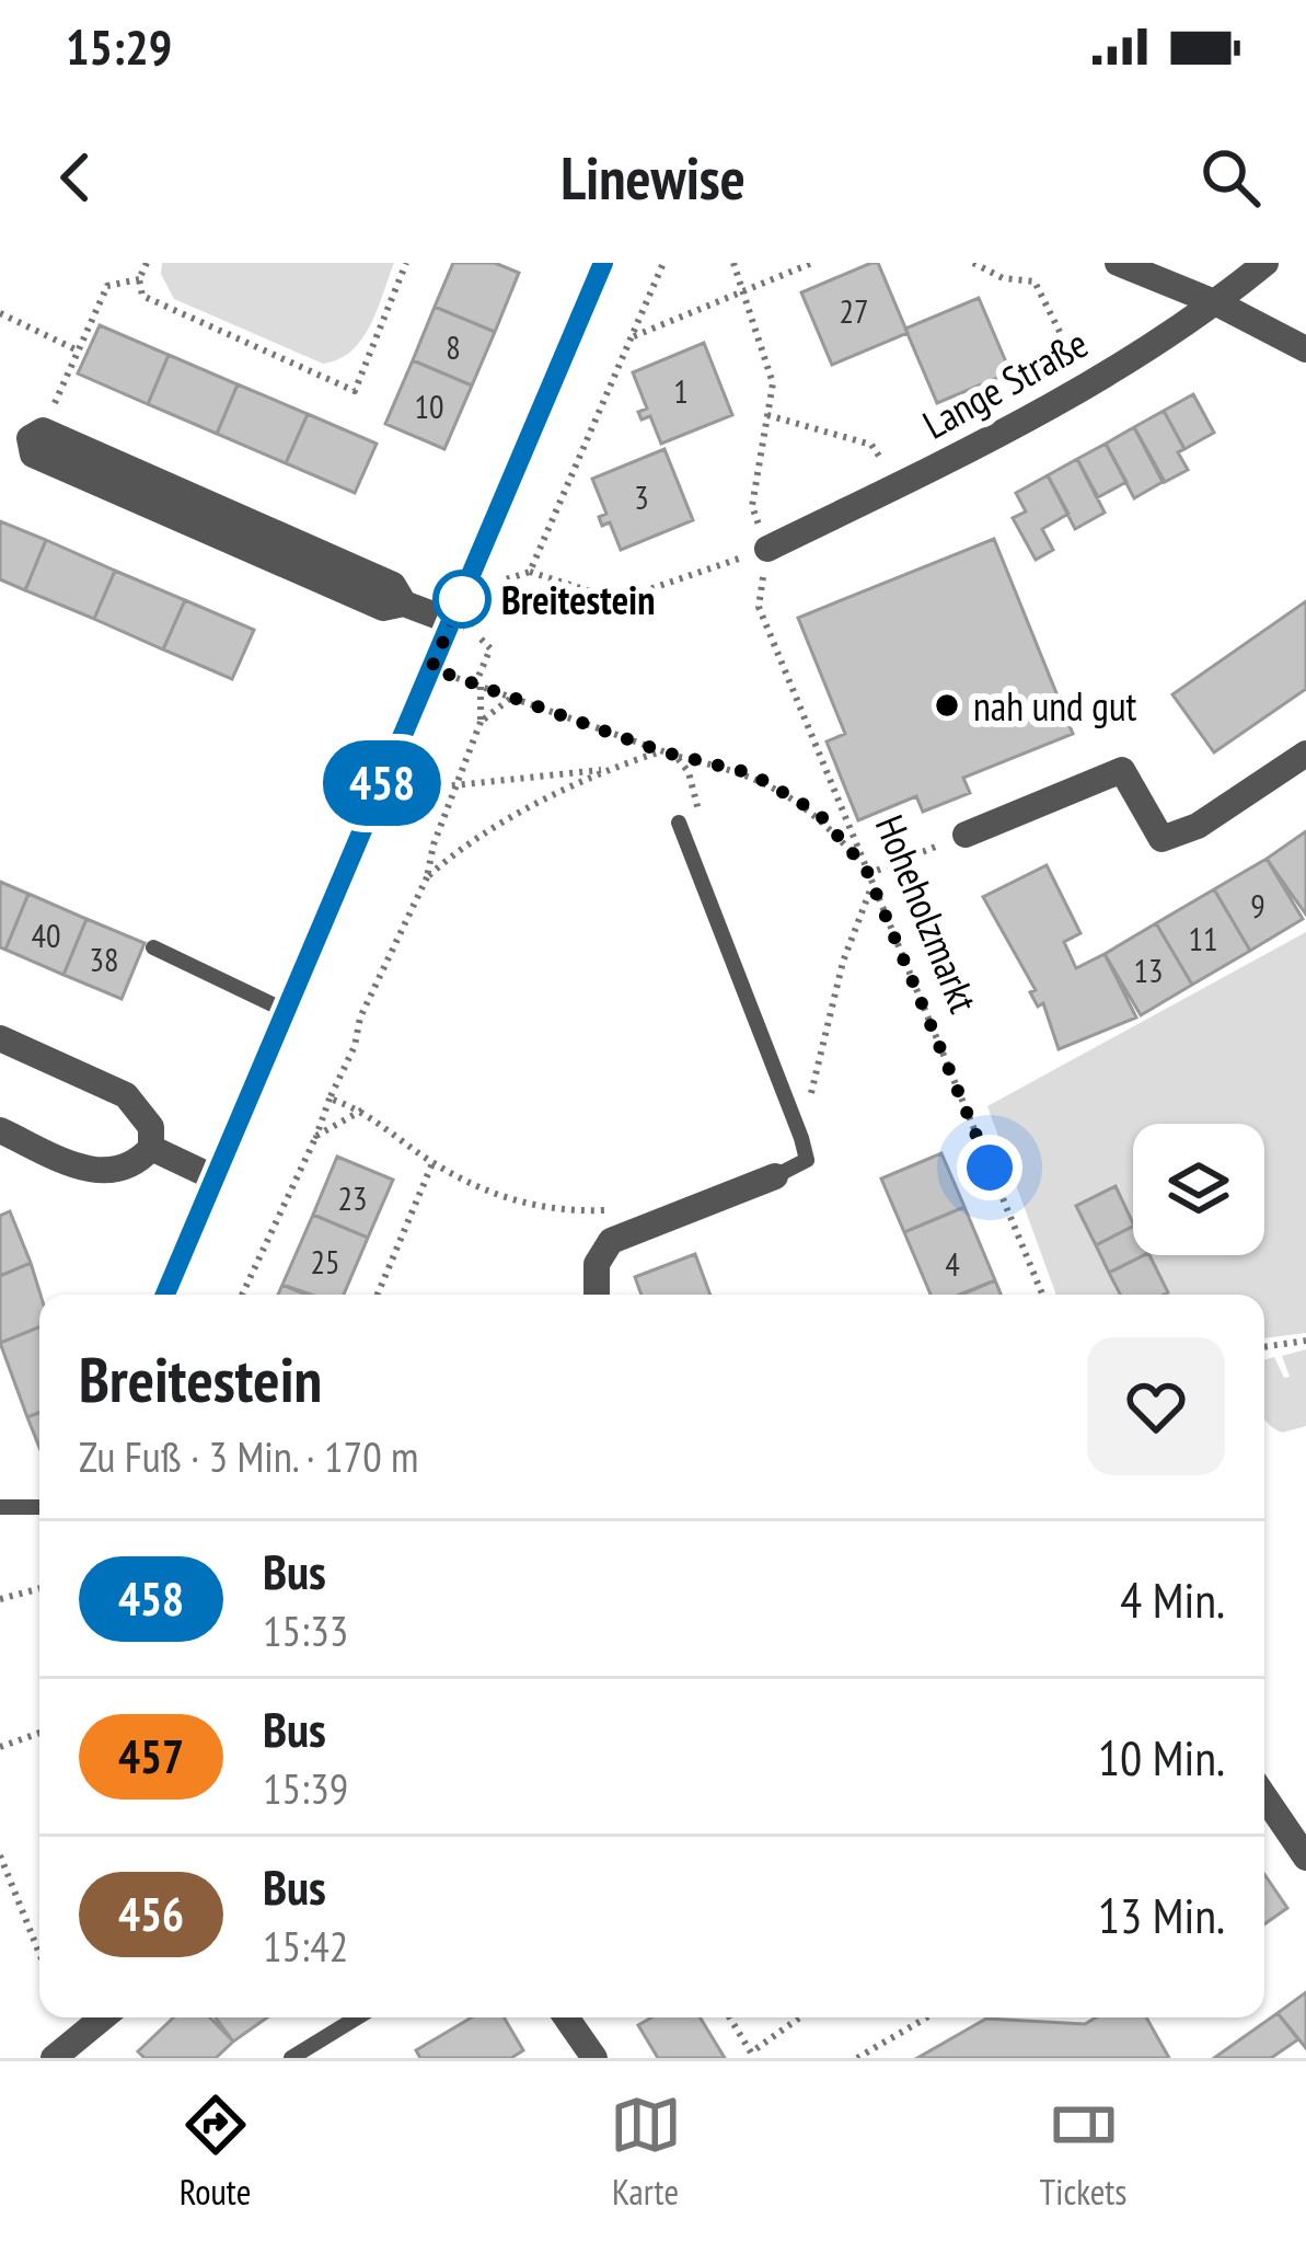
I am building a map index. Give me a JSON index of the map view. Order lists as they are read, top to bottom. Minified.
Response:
{"streets":{"street":["Lange Straße"],"path":["Hoheholzmarkt"]},"crossings":[["Lange Straße","Hoheholzmarkt"]],"places":["Breitestein","nah und gut"],"lines":["bus line 458"],"house_numbers":["27","8","1","10","3","9","40","11","38","13","23","25","4"],"page":{"status":"15:29","header":"Linewise","on_map":"458","heading":["Breitestein","Zu Fuß · 3 Min. · 170 m"],"list":[{"mark":"458","name":"Bus","note":"15:33","value":"4 Min."},{"mark":"457","name":"Bus","note":"15:39","value":"10 Min."},{"mark":"456","name":"Bus","note":"15:42","value":"13 Min."}],"tabs":["Route","Karte","Tickets"]}}
